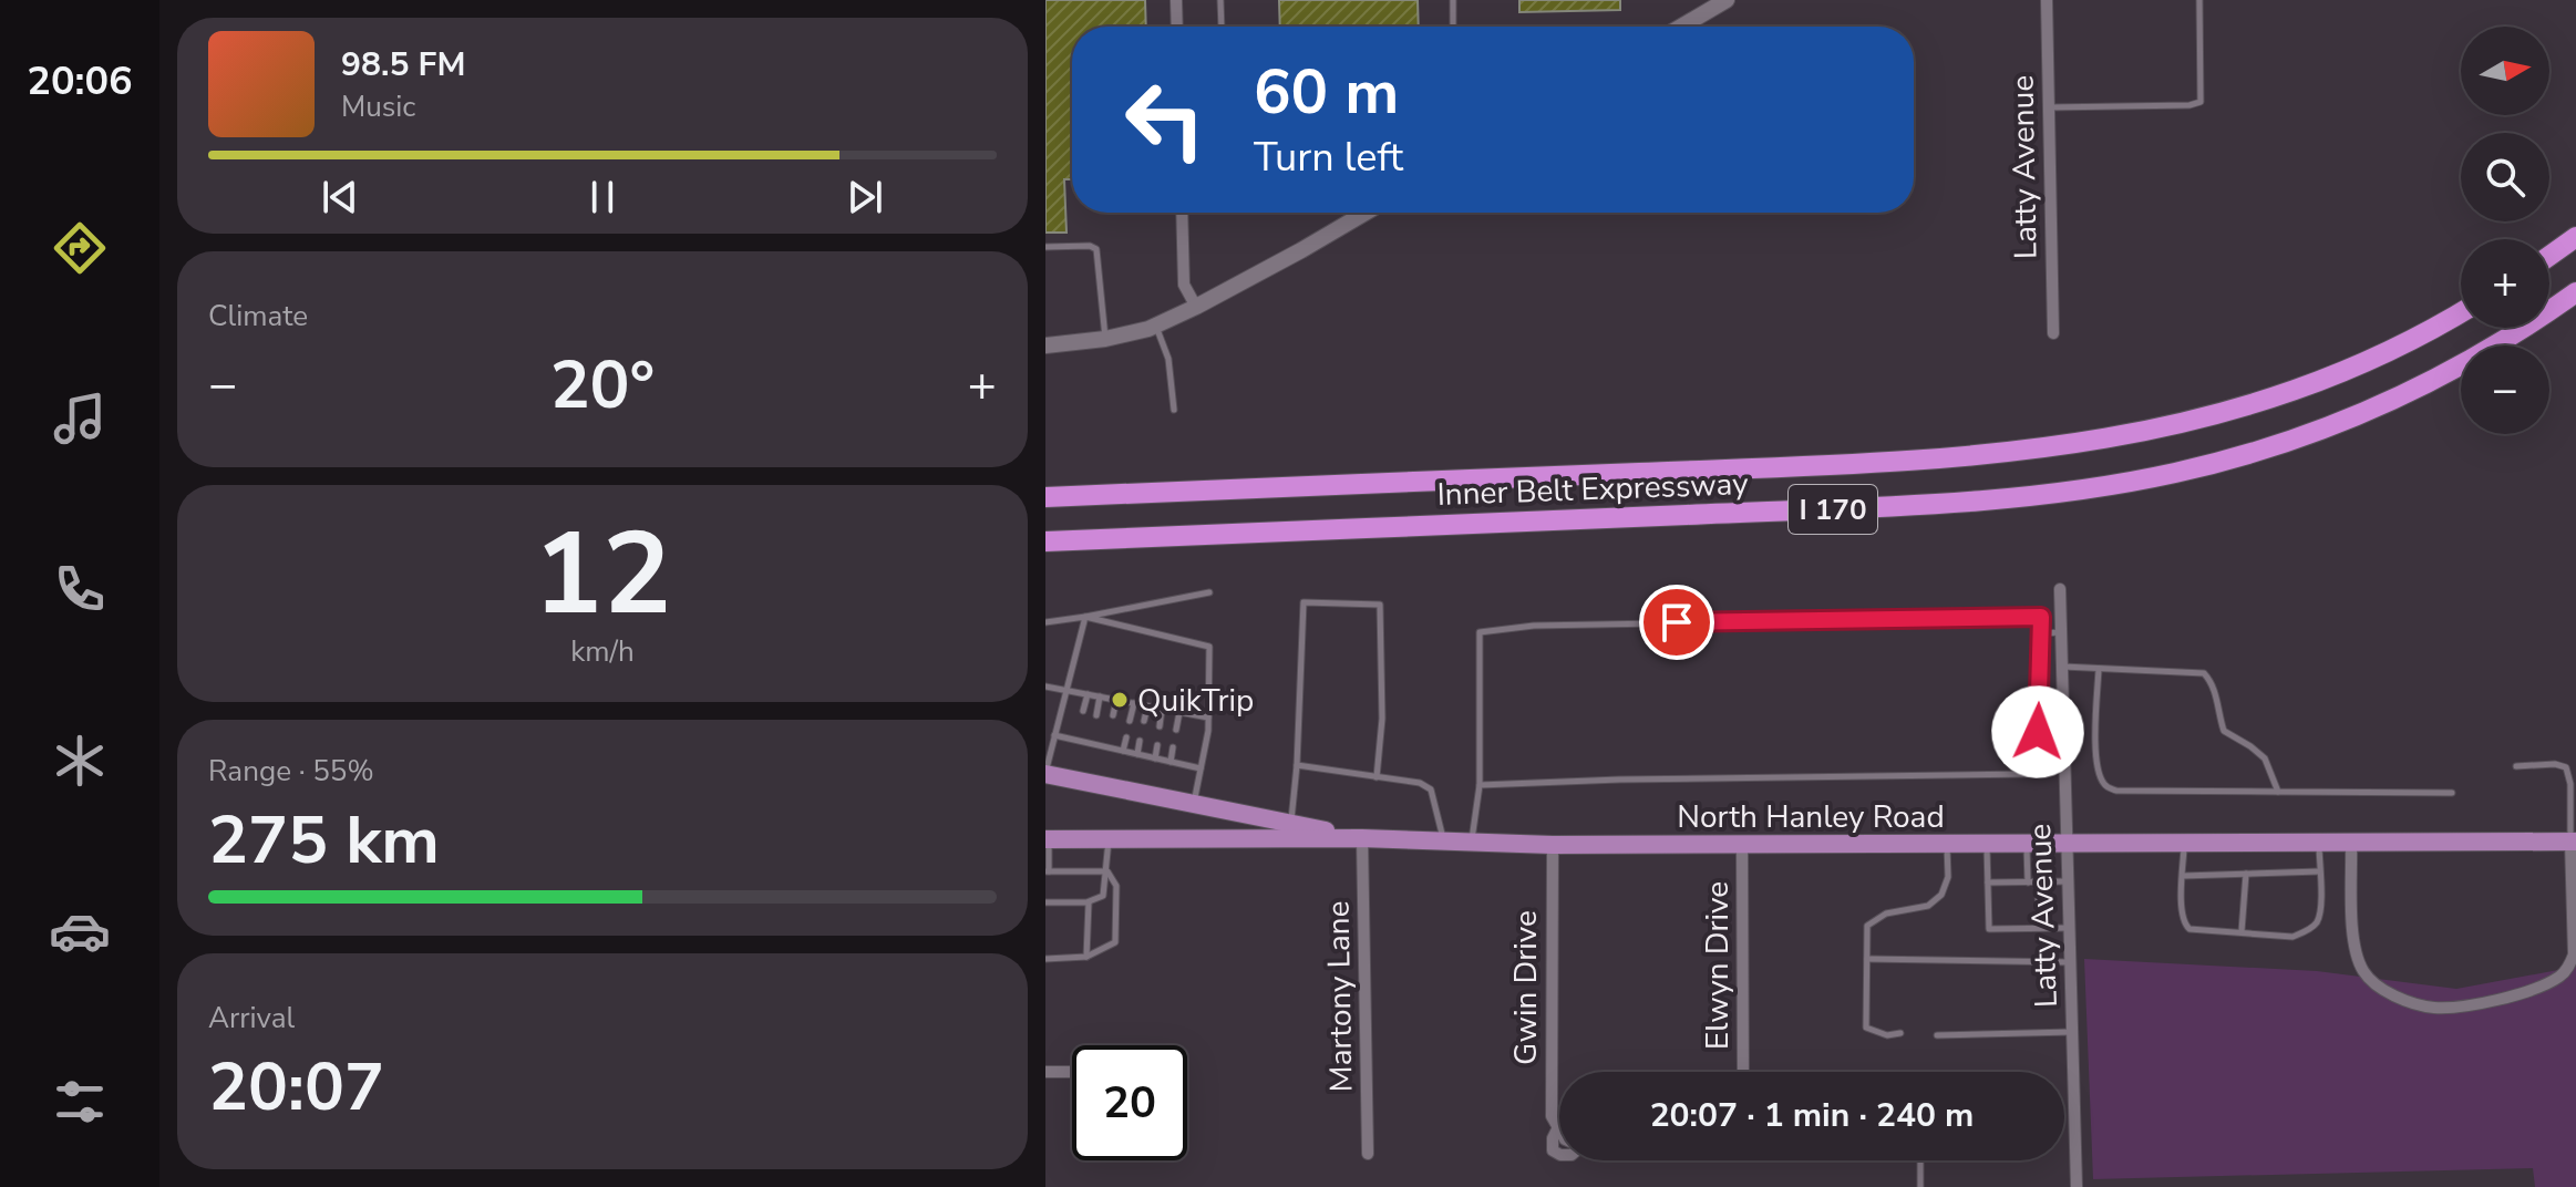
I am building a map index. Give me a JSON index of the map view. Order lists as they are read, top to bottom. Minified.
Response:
{"streets":{"highway":["Inner Belt Expressway","I 170"],"main road":["North Hanley Road"],"street":["Latty Avenue","Elwyn Drive","Gwin Drive","Martony Lane"]},"crossings":[["Latty Avenue","North Hanley Road"],["North Hanley Road","Elwyn Drive"],["North Hanley Road","Gwin Drive"],["North Hanley Road","Martony Lane"]],"places":["QuikTrip"],"north":"right","page":{"tabs":"20:06","map_buttons":["+","−"],"turn":["60 m","Turn left"],"song":["98.5 FM","Music"],"tile":["Climate",["12","km/h"],["Range · 55%","275 km"],["Arrival","20:07"]],"heat":["−","20°","+"],"limit":"20","trip":"20:07 · 1 min · 240 m"}}
